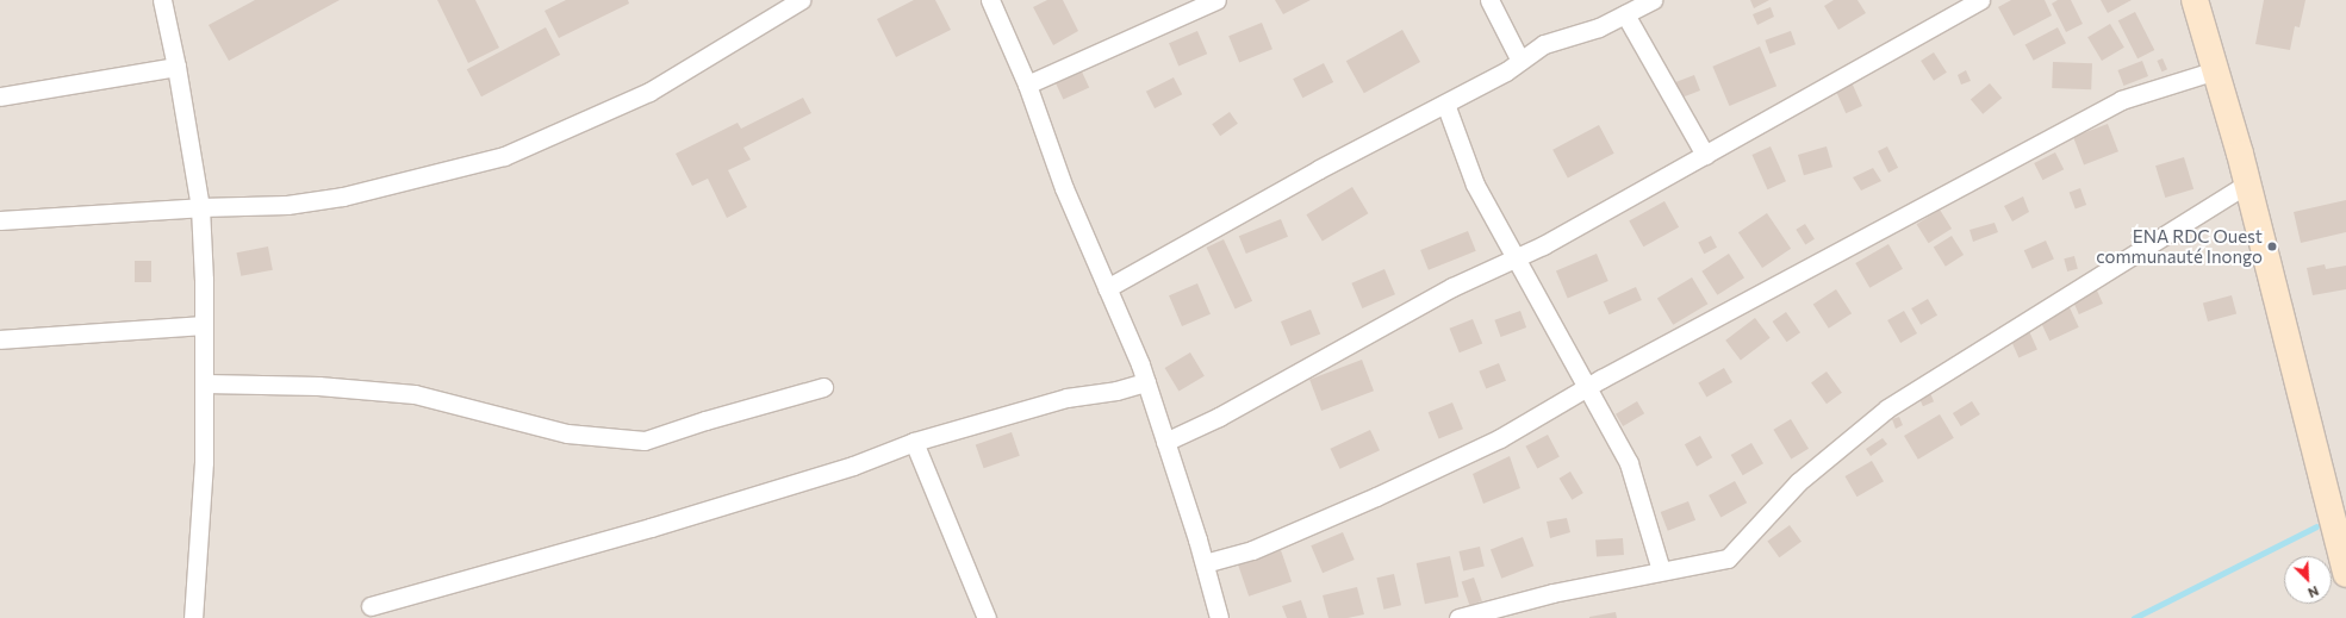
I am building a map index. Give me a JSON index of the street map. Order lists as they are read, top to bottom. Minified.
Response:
{"places":["ENA RDC Ouest communauté Inongo"],"north":"bottom right"}
